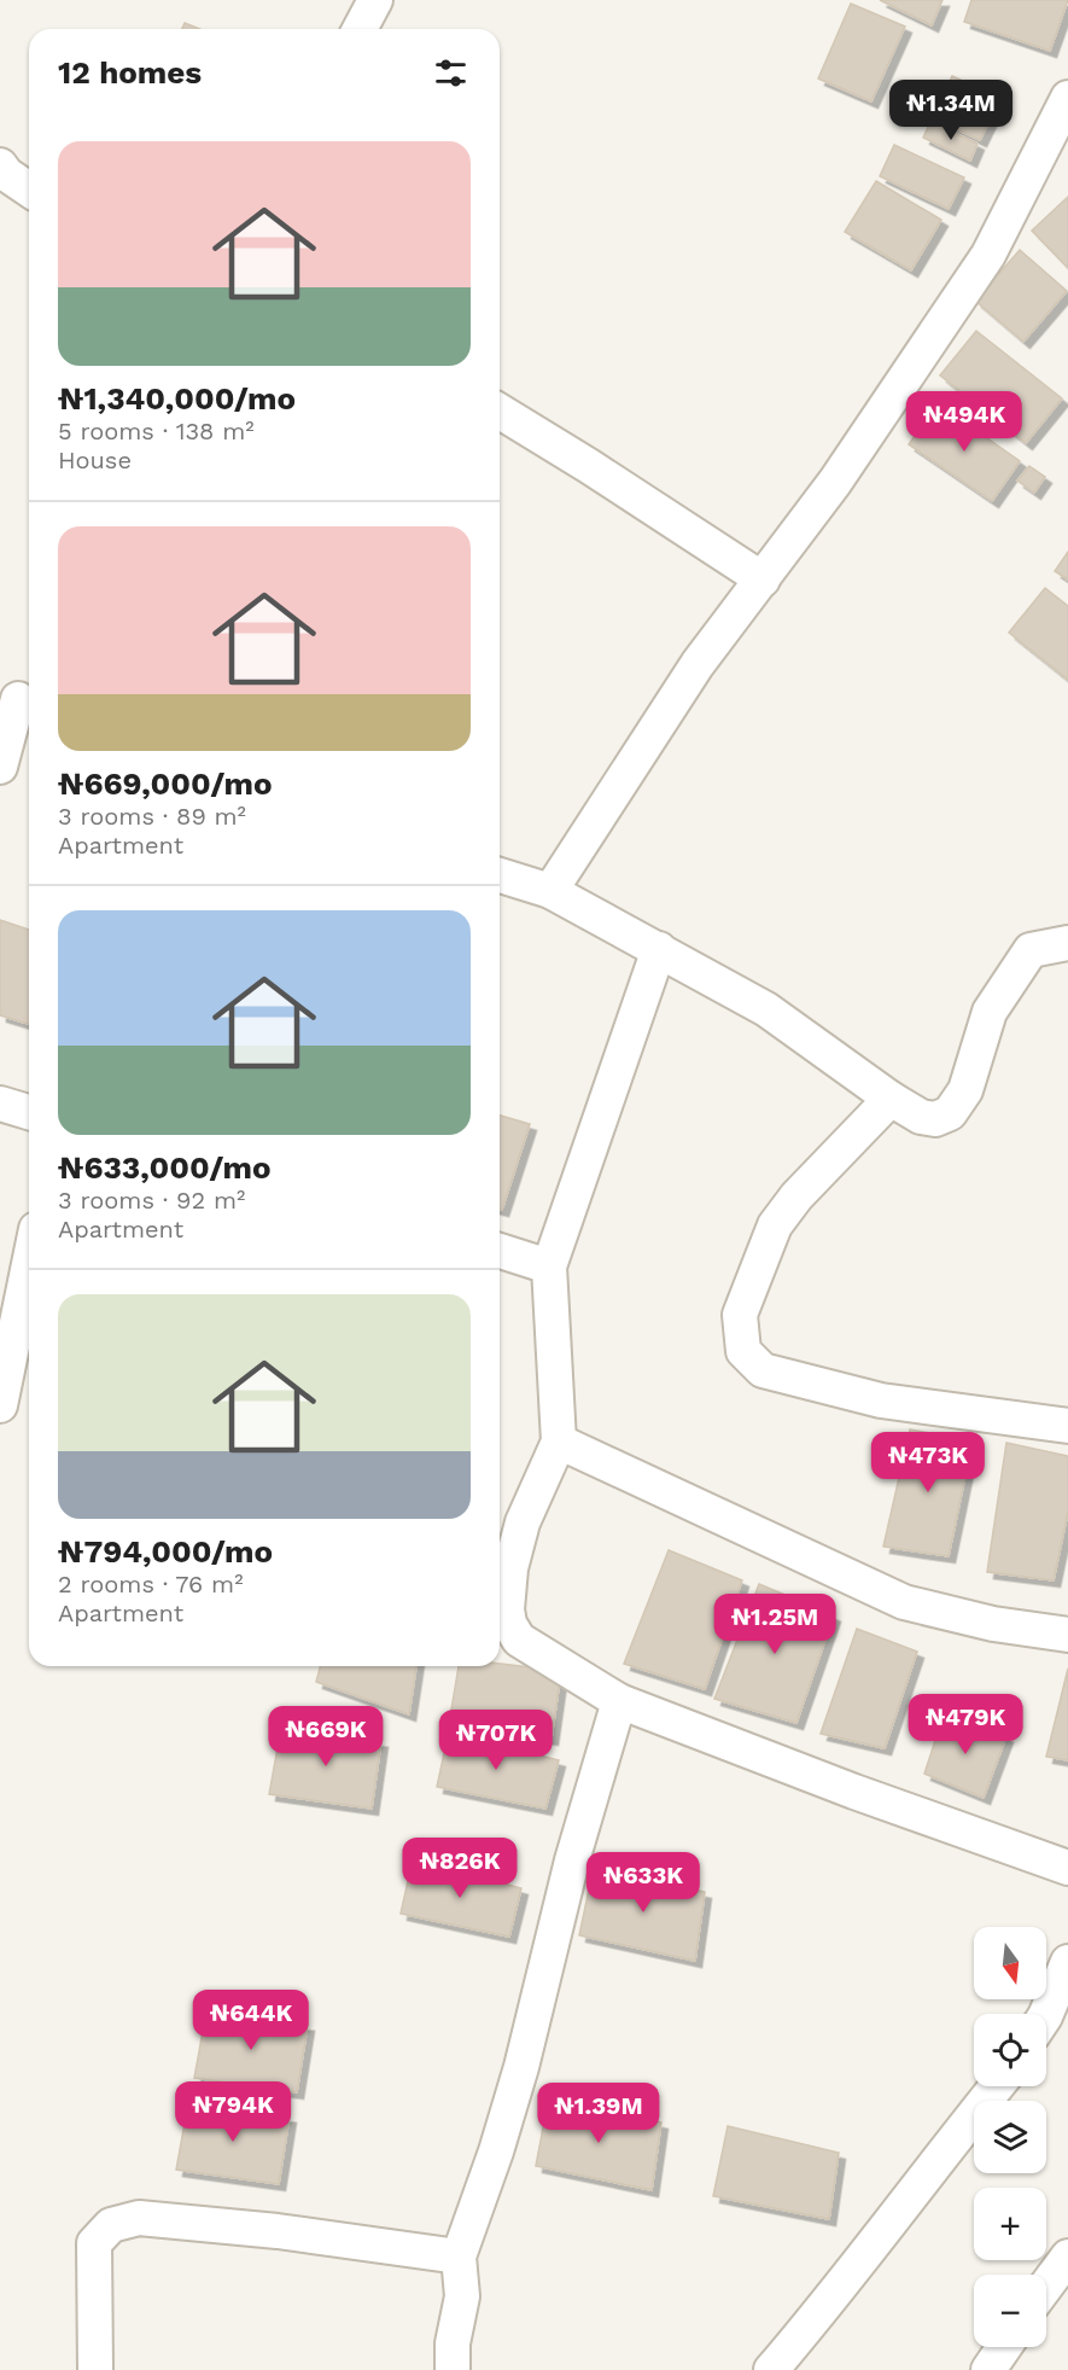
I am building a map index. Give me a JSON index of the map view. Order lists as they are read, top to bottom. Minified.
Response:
{"north":"bottom","page":{"heading":"12 homes","price":["₦1.34M","₦494K","₦473K","₦1.25M","₦479K","₦669K","₦707K","₦826K","₦633K","₦644K","₦794K","₦1.39M"],"list":[{"name":"₦1,340,000/mo","note":"5 rooms · 138 m² · House"},{"name":"₦669,000/mo","note":"3 rooms · 89 m² · Apartment"},{"name":"₦633,000/mo","note":"3 rooms · 92 m² · Apartment"},{"name":"₦794,000/mo","note":"2 rooms · 76 m² · Apartment"}],"map_buttons":["+","−"]}}
